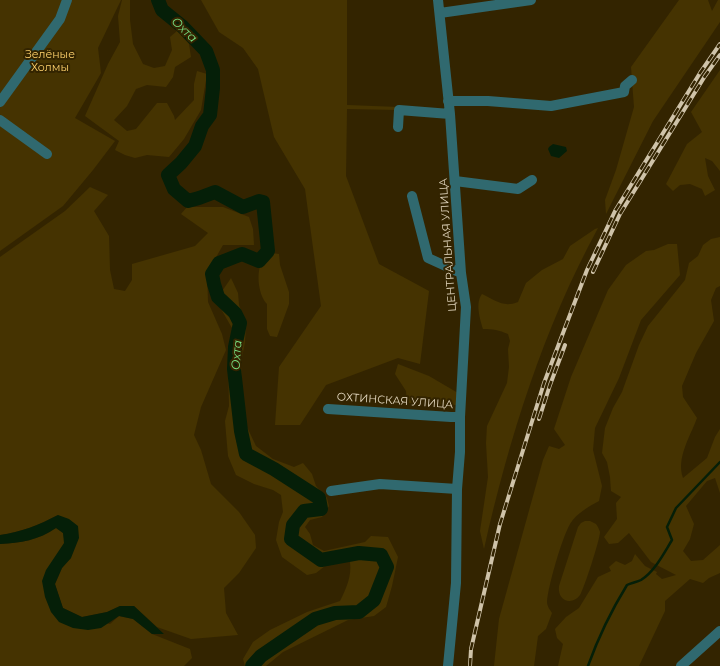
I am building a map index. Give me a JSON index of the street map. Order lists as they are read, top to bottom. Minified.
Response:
{"streets":{"street":["ЦЕНТРАЛЬНАЯ УЛИЦА","ОХТИНСКАЯ УЛИЦА"]},"crossings":[["ЦЕНТРАЛЬНАЯ УЛИЦА","ОХТИНСКАЯ УЛИЦА"]],"water":["Охта"],"parks":["Зелёные Холмы"]}
